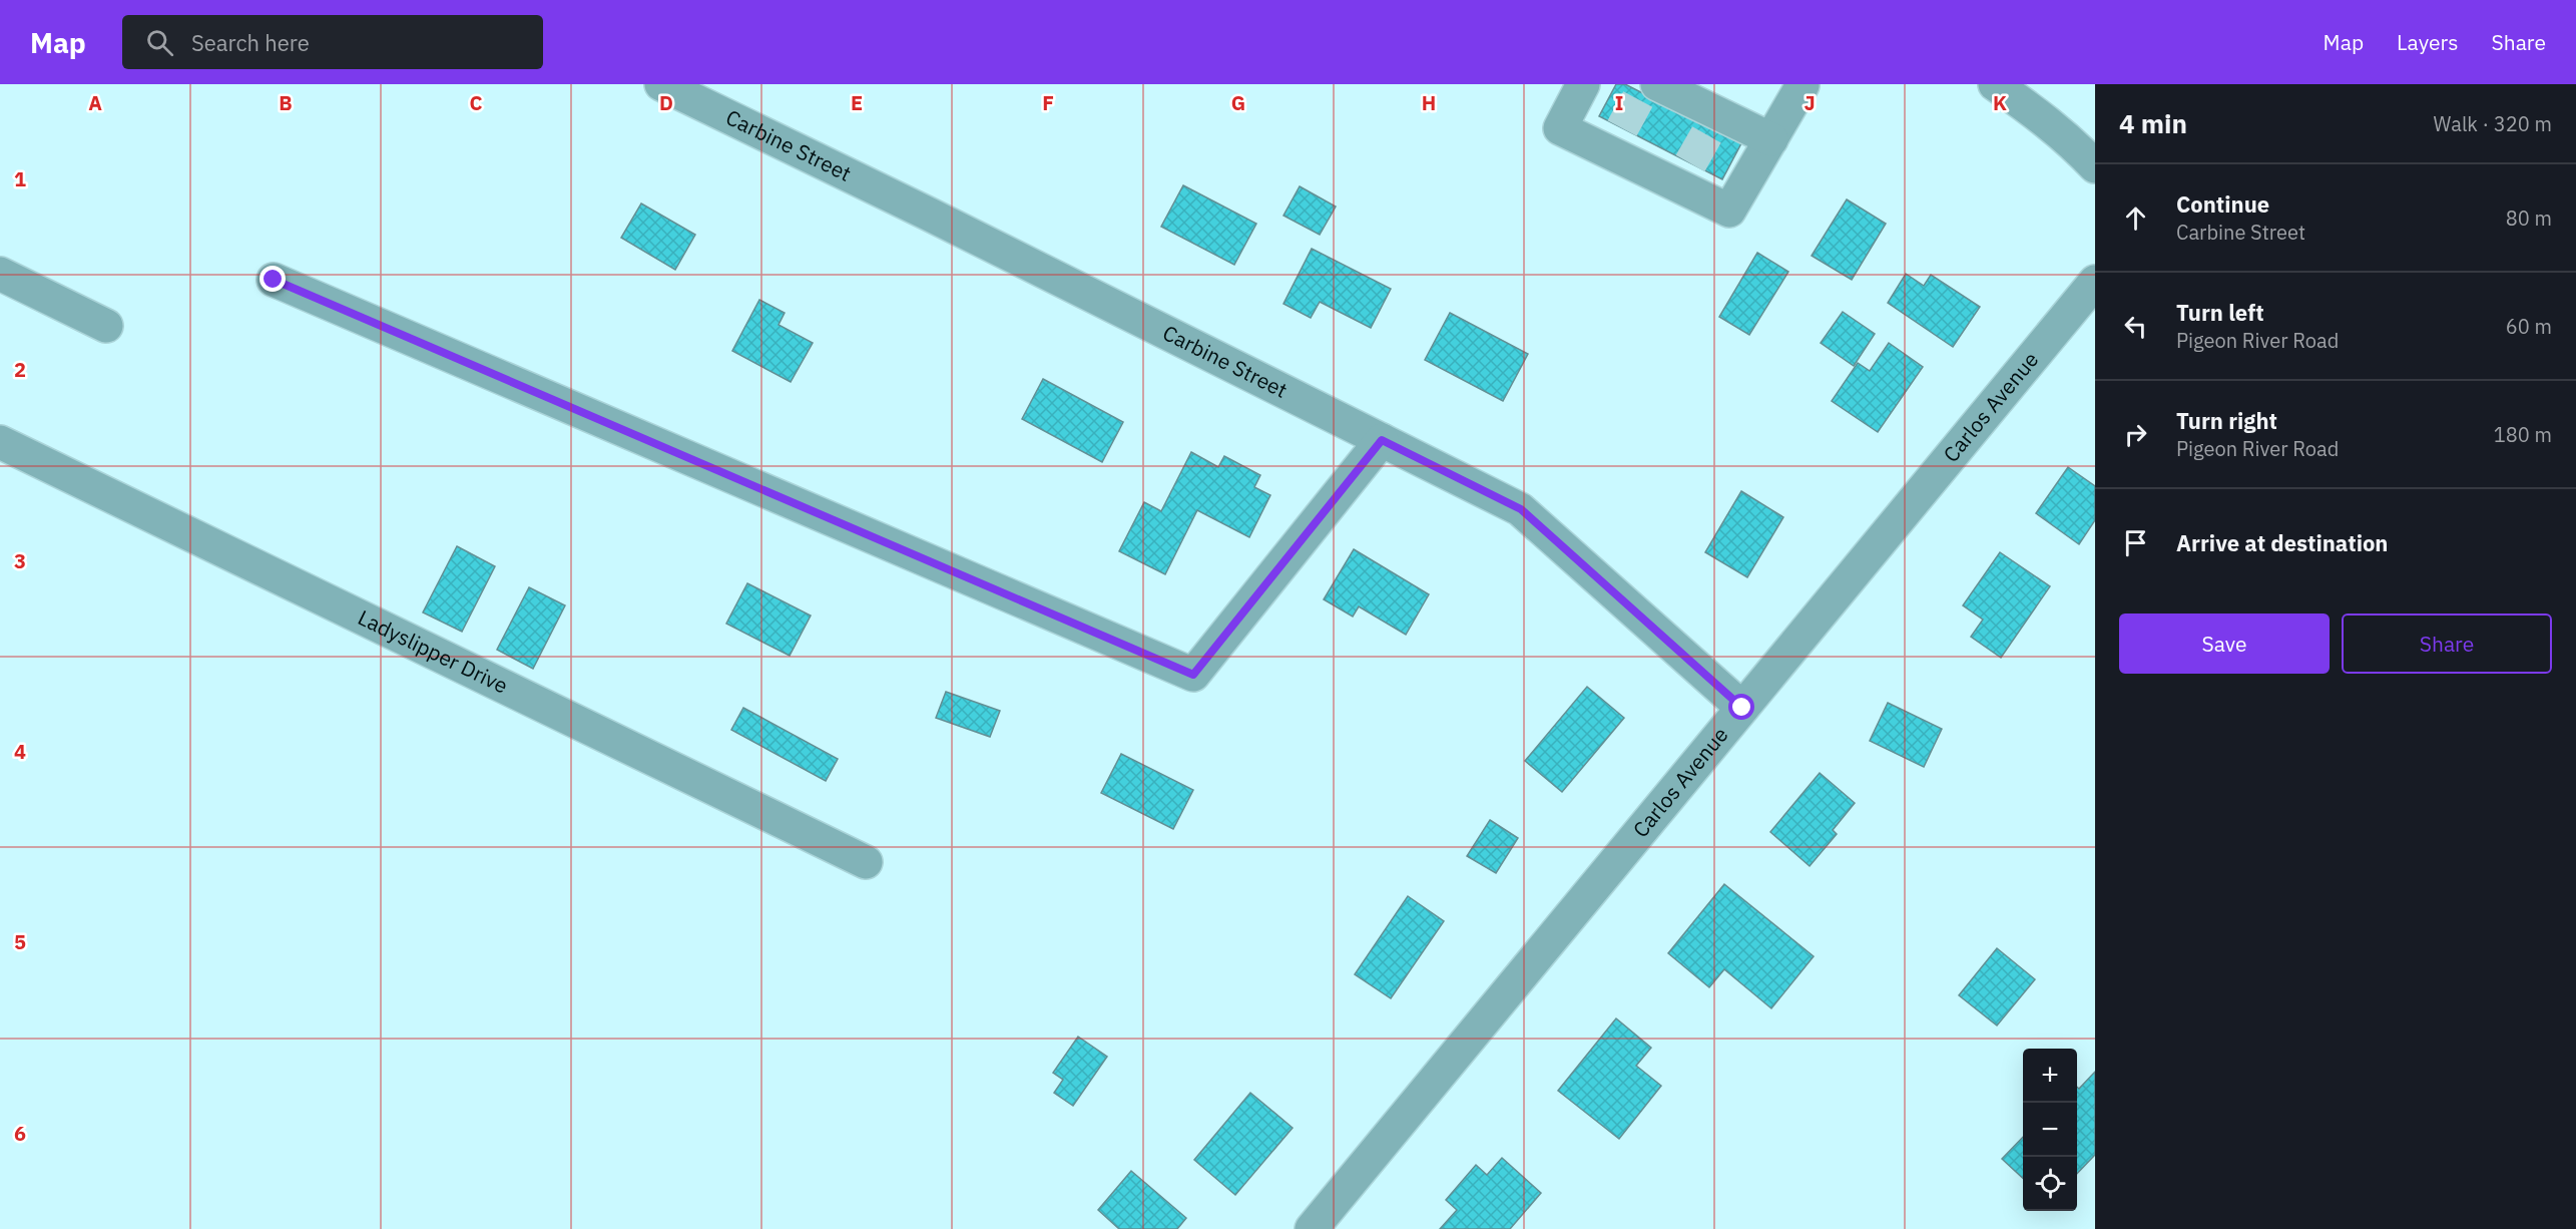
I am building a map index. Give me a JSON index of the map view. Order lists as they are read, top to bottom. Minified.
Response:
{"streets":{"street":["Carbine Street","Carlos Avenue","Ladyslipper Drive"]},"crossings":[["Carbine Street","Carlos Avenue"]],"page":{"header":"Map","search":"Search here","nav":["Map","Layers","Share"],"heading":["4 min","Walk · 320 m"],"list":[["Continue","Carbine Street","80 m"],["Turn left","Pigeon River Road","60 m"],["Turn right","Pigeon River Road","180 m"],"Arrive at destination"],"buttons":["Save","Share"],"map_buttons":["+","−"]},"grid":{"columns":["A","B","C","D","E","F","G","H","I","J","K"],"rows":["1","2","3","4","5","6"]}}
